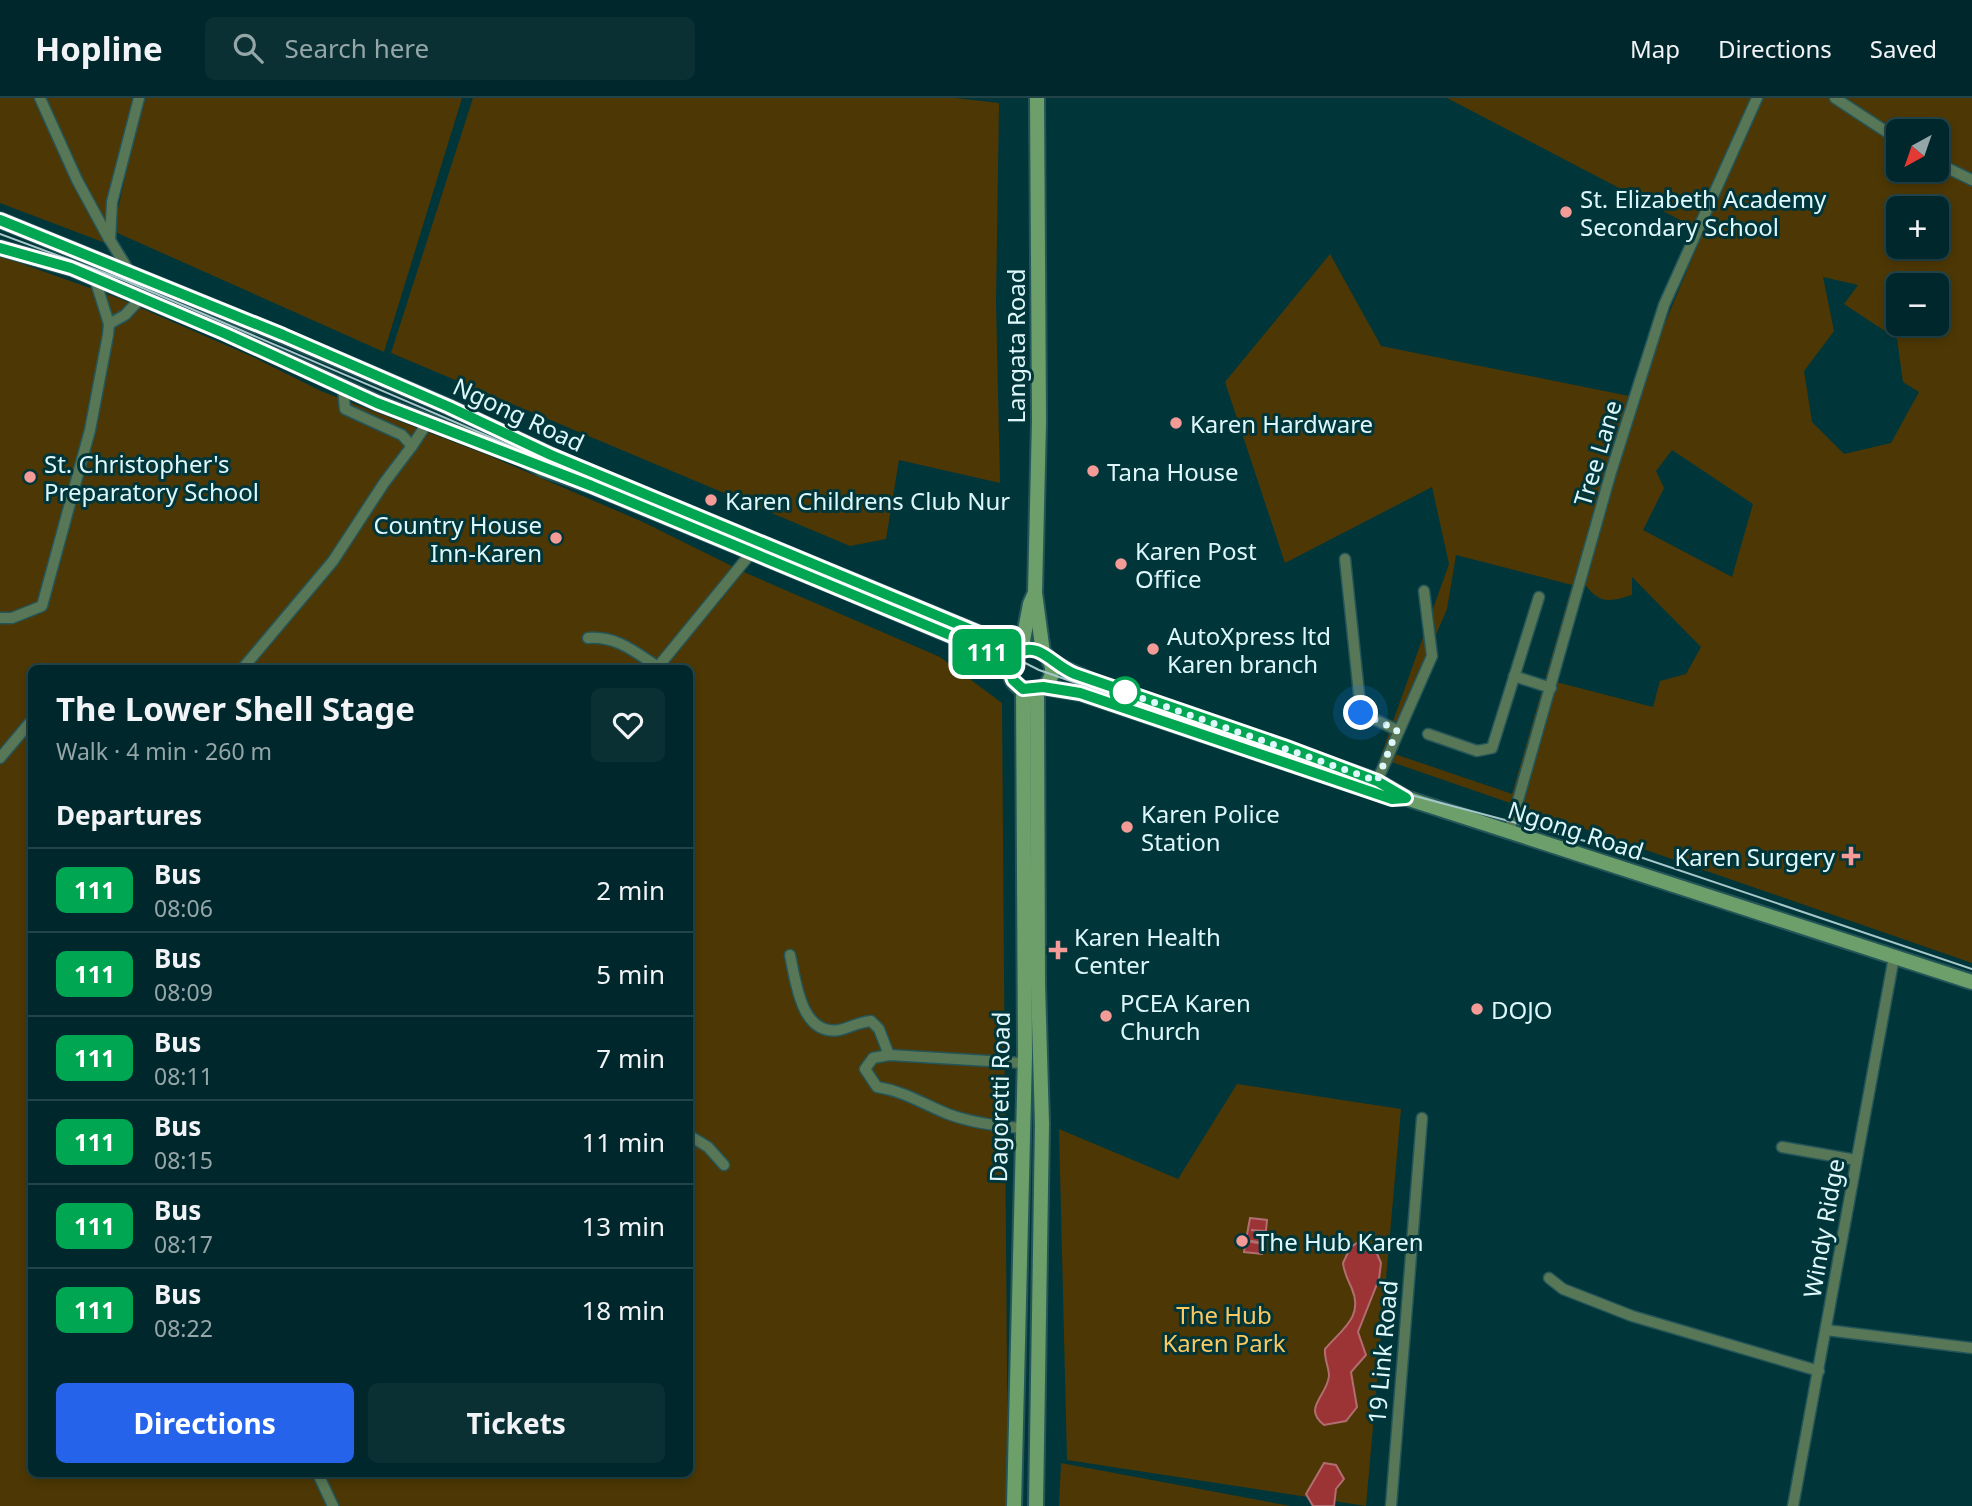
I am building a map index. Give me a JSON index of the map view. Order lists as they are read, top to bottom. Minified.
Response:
{"streets":{"main road":["Langata Road","Ngong Road","Dagoretti Road"],"street":["Tree Lane","Windy Ridge","19 Link Road"]},"crossings":[["Ngong Road","Tree Lane"],["Ngong Road","Dagoretti Road"],["Ngong Road","Windy Ridge"]],"parks":["The Hub Karen Park"],"places":{"other":["St. Elizabeth Academy Secondary School","Karen Hardware","Tana House","St. Christopher's Preparatory School","Karen Childrens Club Nur","Country House Inn-Karen","Karen Post Office","AutoXpress ltd Karen branch","Karen Police Station","DOJO","PCEA Karen Church","The Hub Karen"],"health":["Karen Surgery","Karen Health Center"]},"lines":["bus line 111"],"north":"bottom left","page":{"header":"Hopline","search":"Search here","nav":["Map","Directions","Saved"],"on_map":"111","map_buttons":["+","−"],"heading":[["The Lower Shell Stage","Walk · 4 min · 260 m"],"Departures"],"list":[{"mark":"111","name":"Bus","note":"08:06","value":"2 min"},{"mark":"111","name":"Bus","note":"08:09","value":"5 min"},{"mark":"111","name":"Bus","note":"08:11","value":"7 min"},{"mark":"111","name":"Bus","note":"08:15","value":"11 min"},{"mark":"111","name":"Bus","note":"08:17","value":"13 min"},{"mark":"111","name":"Bus","note":"08:22","value":"18 min"}],"buttons":["Directions","Tickets"]}}
